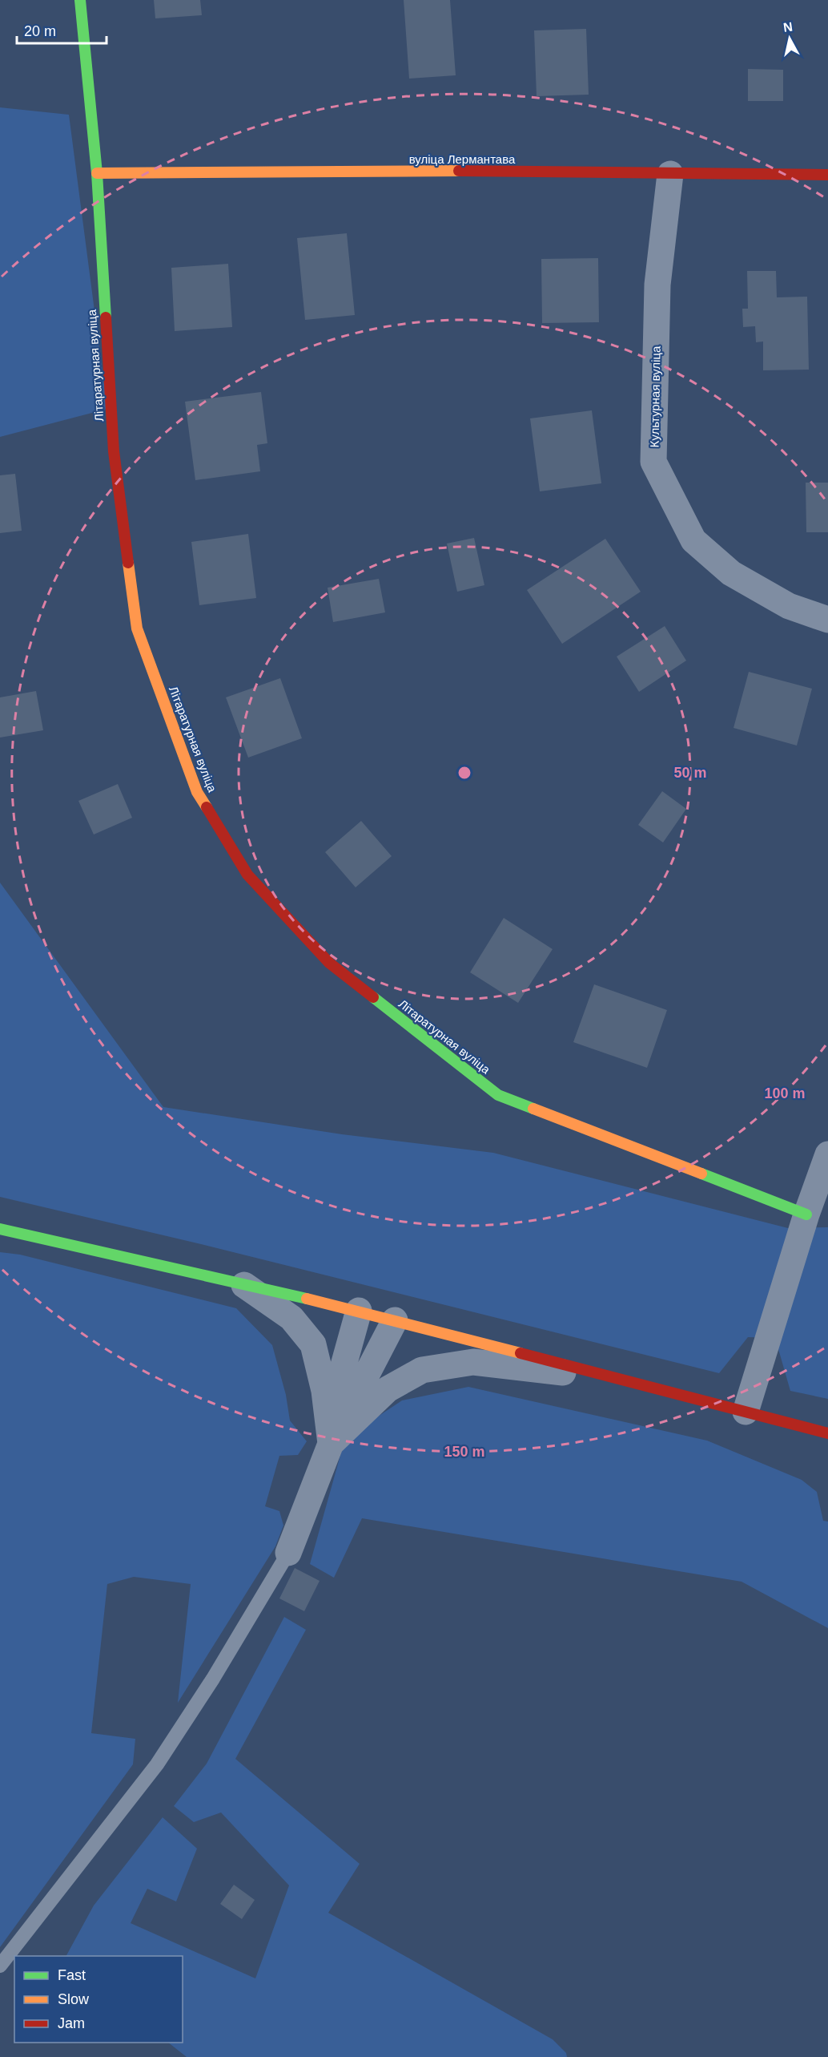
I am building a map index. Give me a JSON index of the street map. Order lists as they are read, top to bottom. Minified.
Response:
{"streets":{"street":["вуліца Лермантава","Літаратурная вуліца","Культурная вуліца"]},"crossings":[["вуліца Лермантава","Літаратурная вуліца"],["вуліца Лермантава","Культурная вуліца"]],"legend":["Fast","Slow","Jam"],"scale_bar":"20 m","north":"top","rings":["50 m","100 m","150 m"]}
